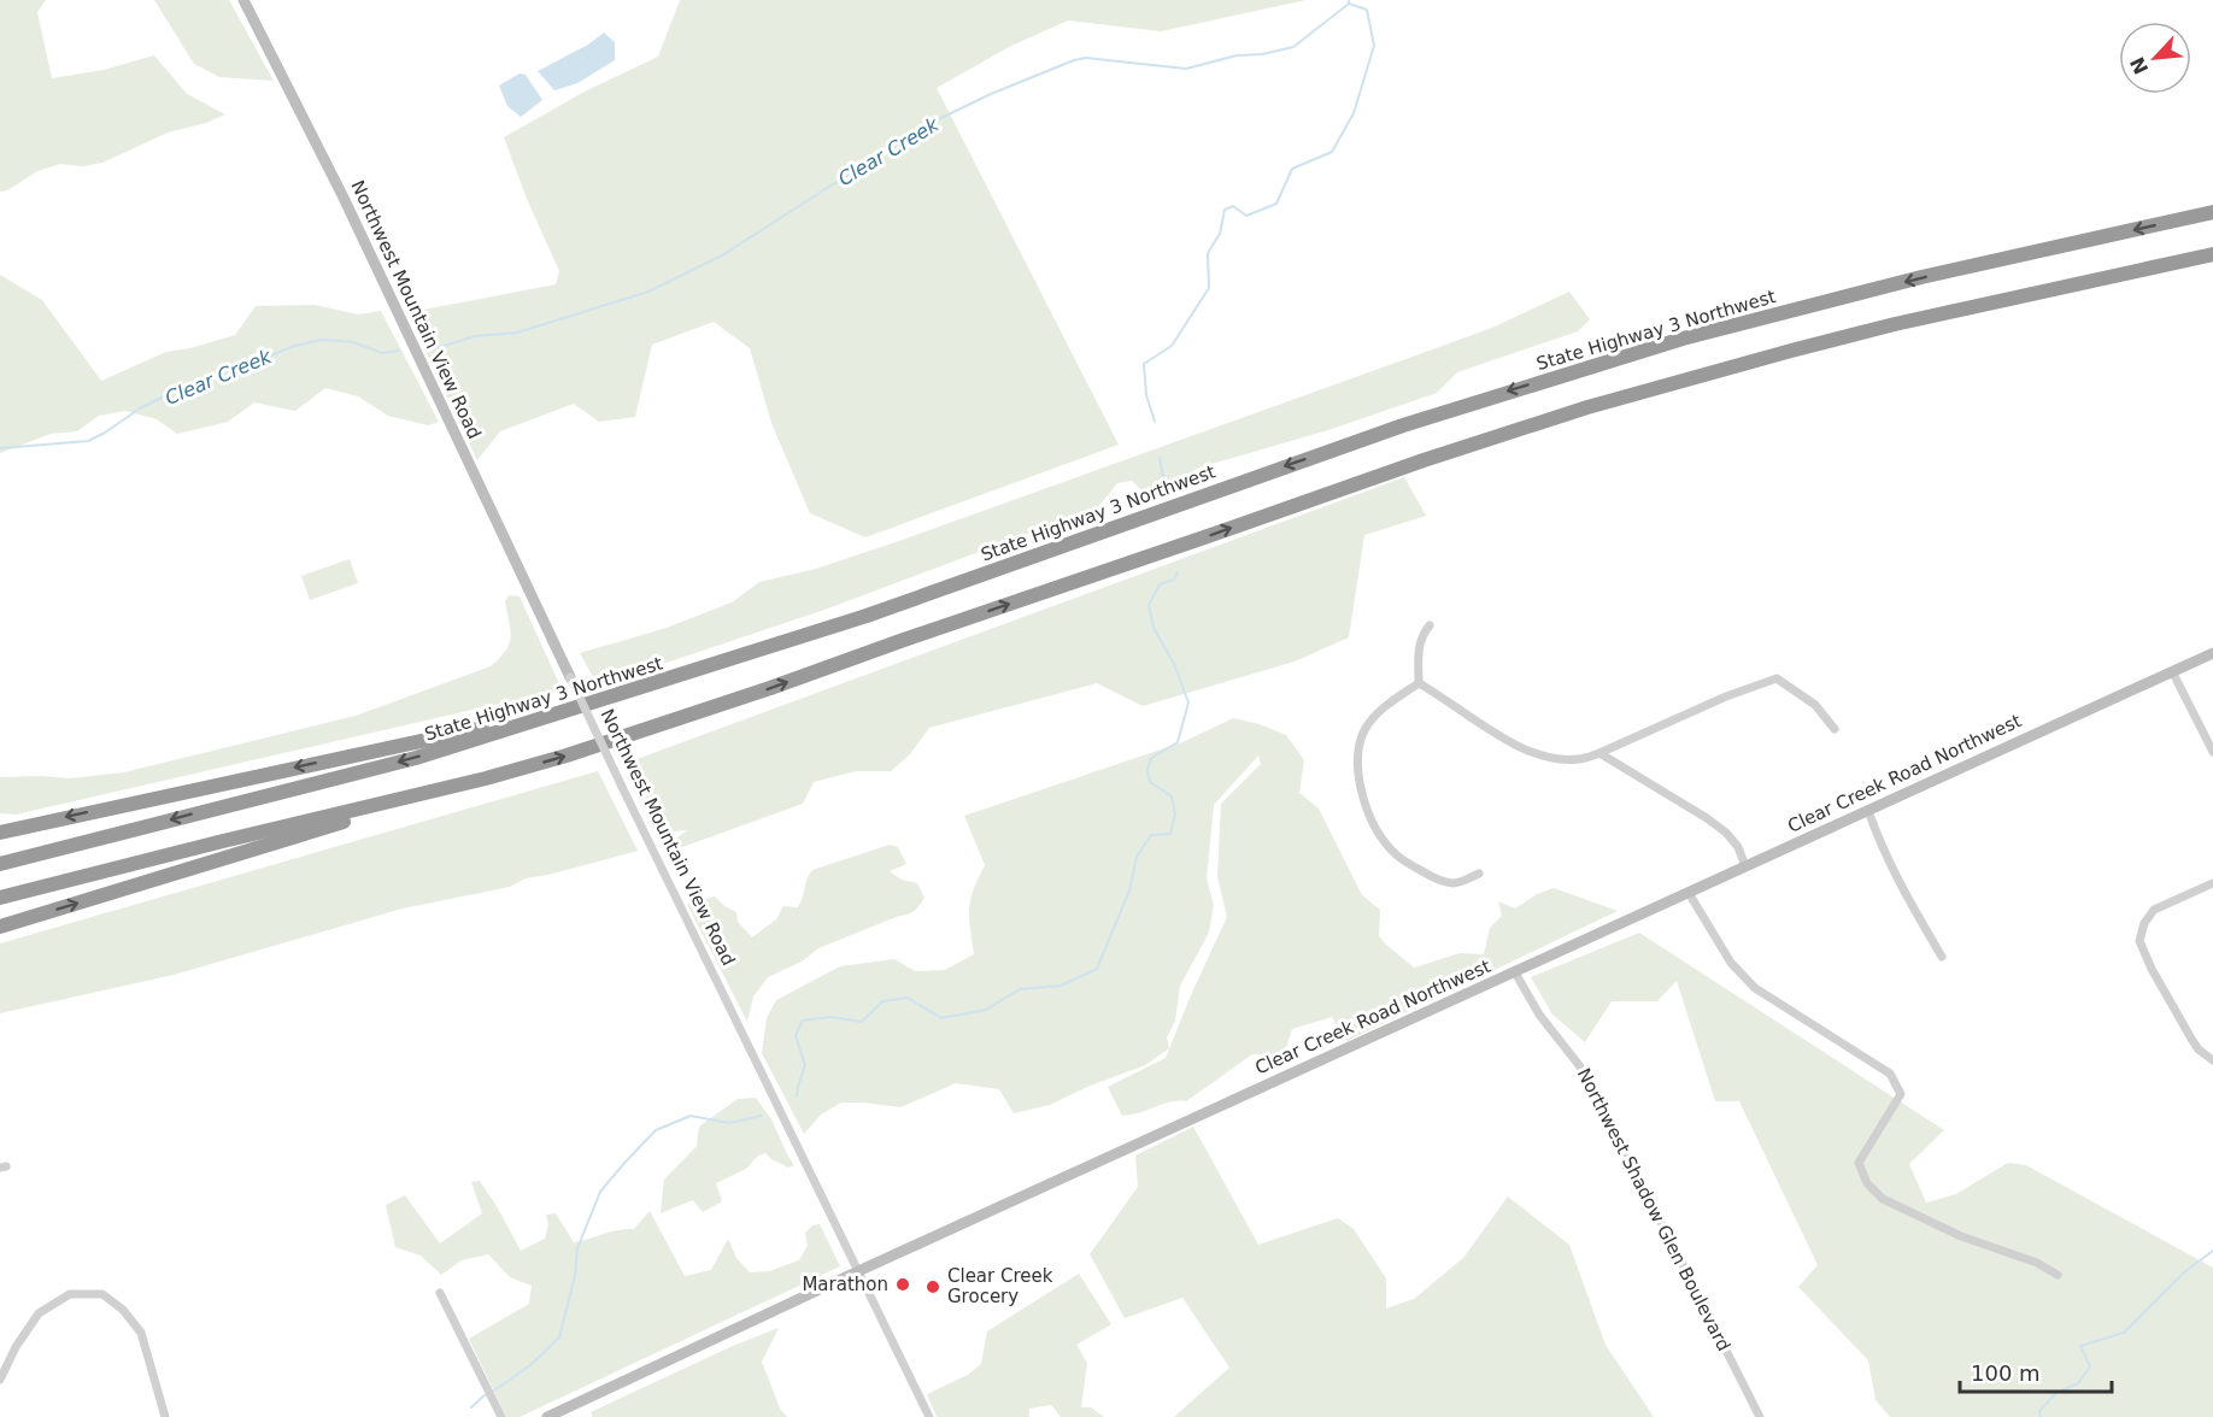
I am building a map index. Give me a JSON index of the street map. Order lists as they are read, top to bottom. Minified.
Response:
{"streets":{"highway":["State Highway 3 Northwest"],"main road":["Northwest Mountain View Road","Clear Creek Road Northwest"],"street":["Northwest Shadow Glen Boulevard"]},"crossings":[["Northwest Mountain View Road","Clear Creek Road Northwest"],["Clear Creek Road Northwest","Northwest Shadow Glen Boulevard"]],"water":["Clear Creek"],"places":["Marathon","Clear Creek Grocery"],"scale_bar":"100 m","north":"bottom left"}
